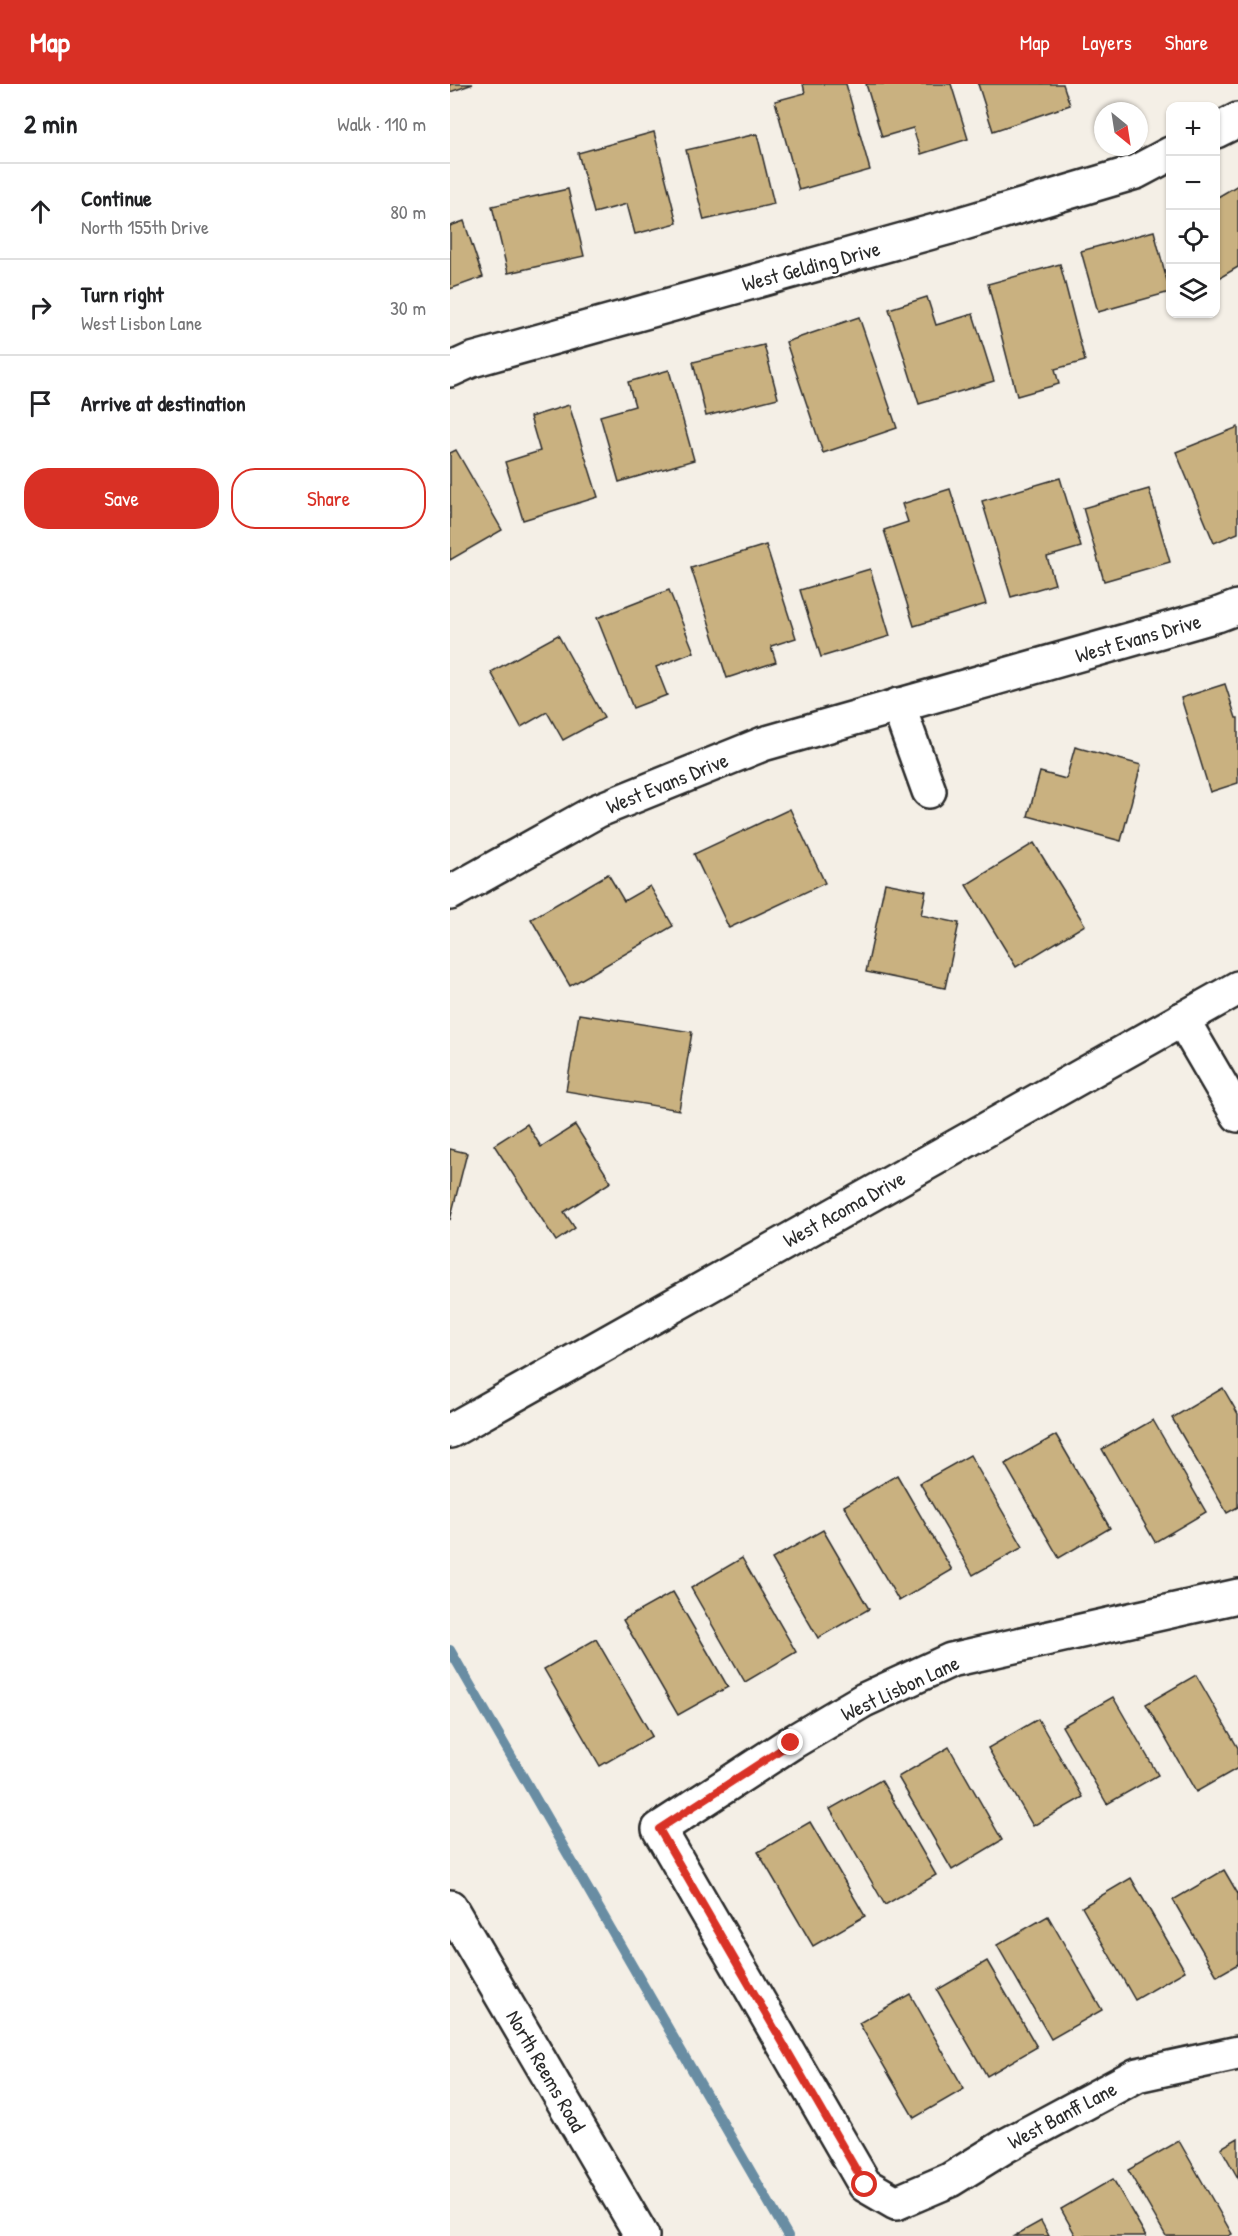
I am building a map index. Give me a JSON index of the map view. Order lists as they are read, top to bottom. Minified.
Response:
{"streets":{"street":["West Gelding Drive","West Evans Drive","West Acoma Drive","West Lisbon Lane","North Reems Road","West Banff Lane"]},"crossings":[["West Lisbon Lane","West Banff Lane"]],"north":"bottom right","page":{"header":"Map","nav":["Map","Layers","Share"],"heading":["2 min","Walk · 110 m"],"map_buttons":["+","−"],"list":[["Continue","North 155th Drive","80 m"],["Turn right","West Lisbon Lane","30 m"],"Arrive at destination"],"buttons":["Save","Share"]}}
